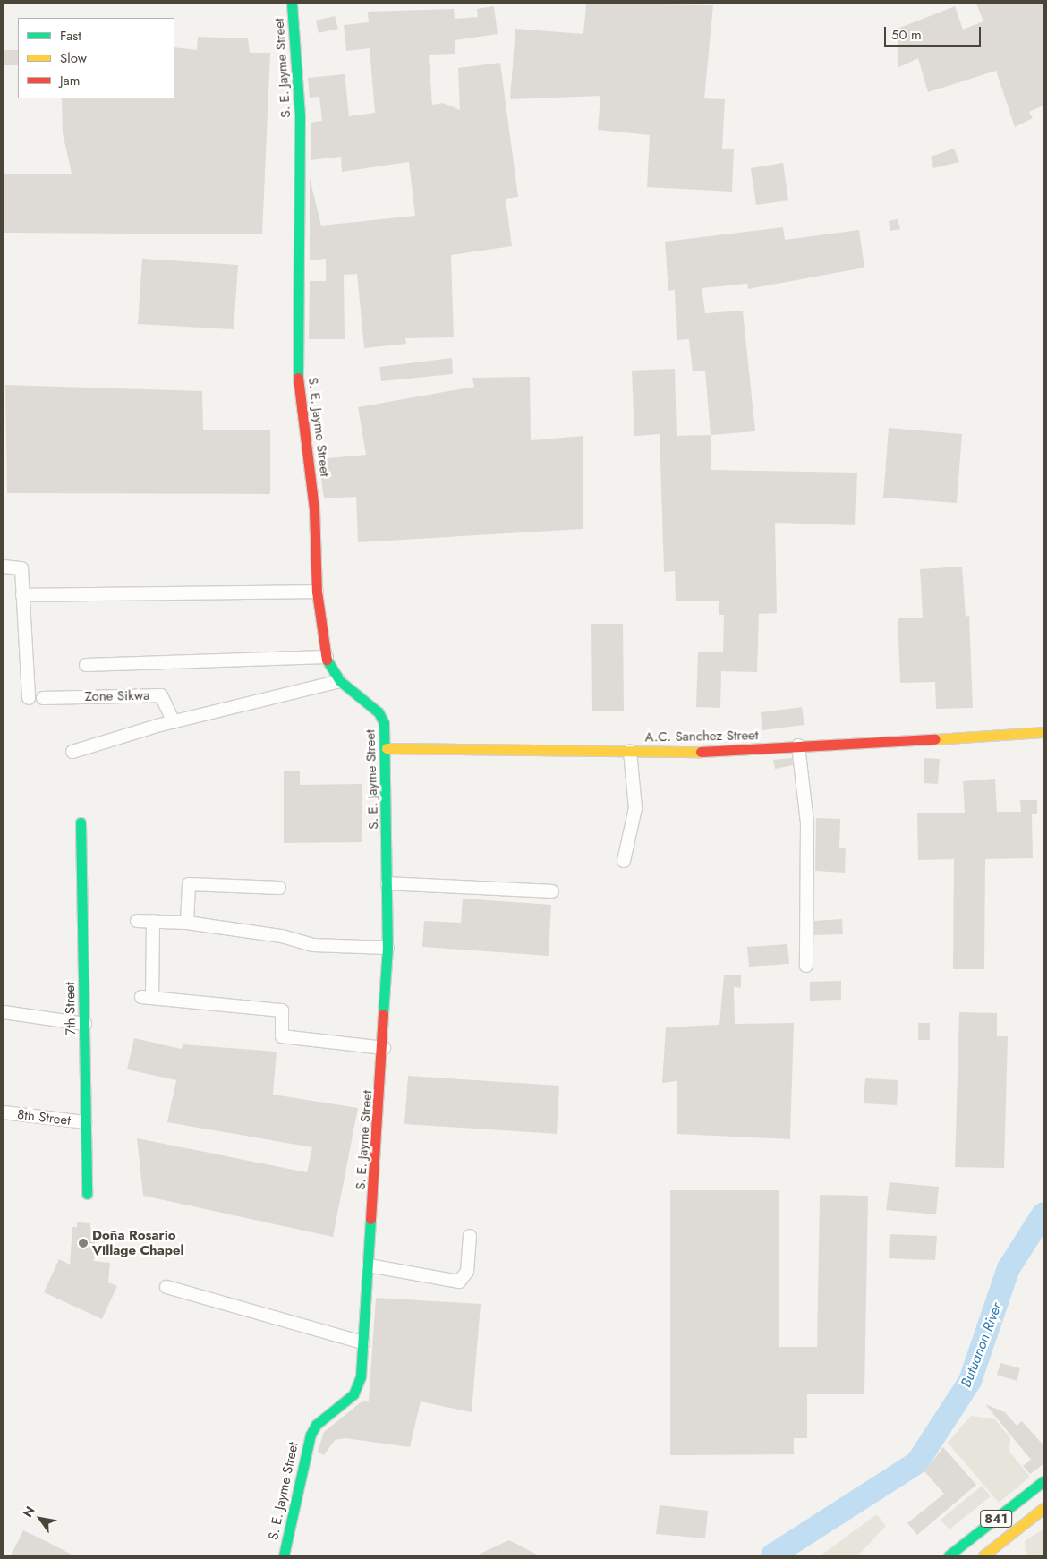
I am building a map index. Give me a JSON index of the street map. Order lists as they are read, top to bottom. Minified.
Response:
{"streets":{"street":["S. E. Jayme Street","Zone Sikwa","A.C. Sanchez Street","7th Street","8th Street","841"]},"crossings":[["S. E. Jayme Street","A.C. Sanchez Street"],["7th Street","8th Street"]],"water":["Butuanon River"],"places":["Doña Rosario Village Chapel"],"legend":["Fast","Slow","Jam"],"scale_bar":"50 m","north":"top left"}
